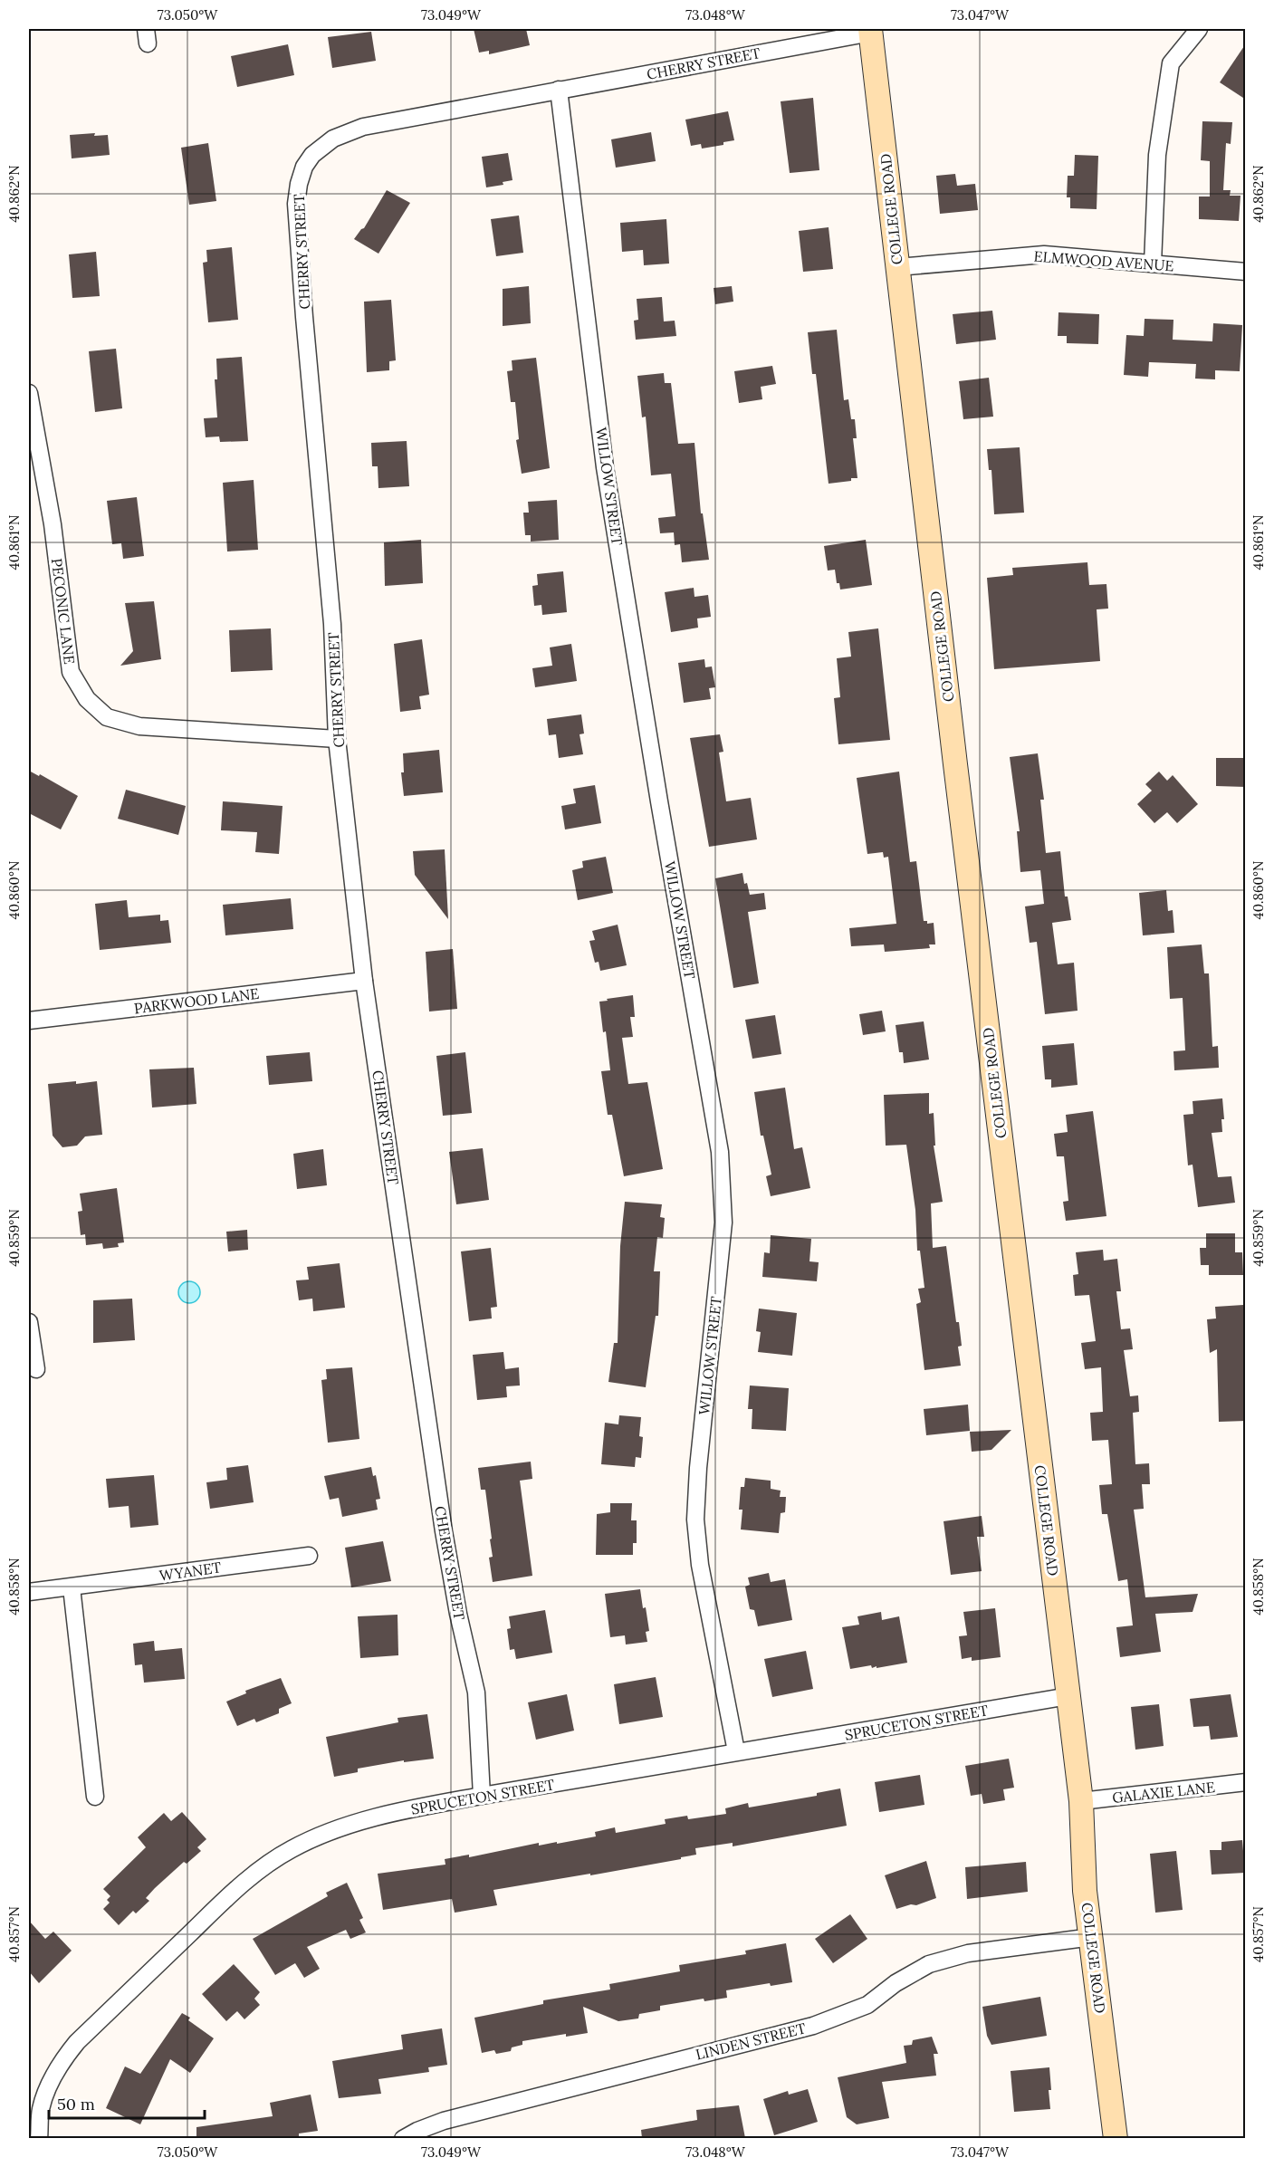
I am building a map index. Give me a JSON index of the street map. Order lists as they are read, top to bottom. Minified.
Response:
{"streets":{"street":["CHERRY STREET","COLLEGE ROAD","ELMWOOD AVENUE","WILLOW STREET","PECONIC LANE","PARKWOOD LANE","WYANET","SPRUCETON STREET","GALAXIE LANE","LINDEN STREET"]},"crossings":[["CHERRY STREET","COLLEGE ROAD"],["CHERRY STREET","WILLOW STREET"],["CHERRY STREET","PECONIC LANE"],["CHERRY STREET","PARKWOOD LANE"],["CHERRY STREET","SPRUCETON STREET"],["COLLEGE ROAD","ELMWOOD AVENUE"],["COLLEGE ROAD","SPRUCETON STREET"],["COLLEGE ROAD","GALAXIE LANE"],["COLLEGE ROAD","LINDEN STREET"],["WILLOW STREET","SPRUCETON STREET"]],"scale_bar":"50 m","coordinates":["73.050°W","73.049°W","73.048°W","73.047°W","40.862°N","40.861°N","40.860°N","40.859°N","40.858°N","40.857°N"]}
